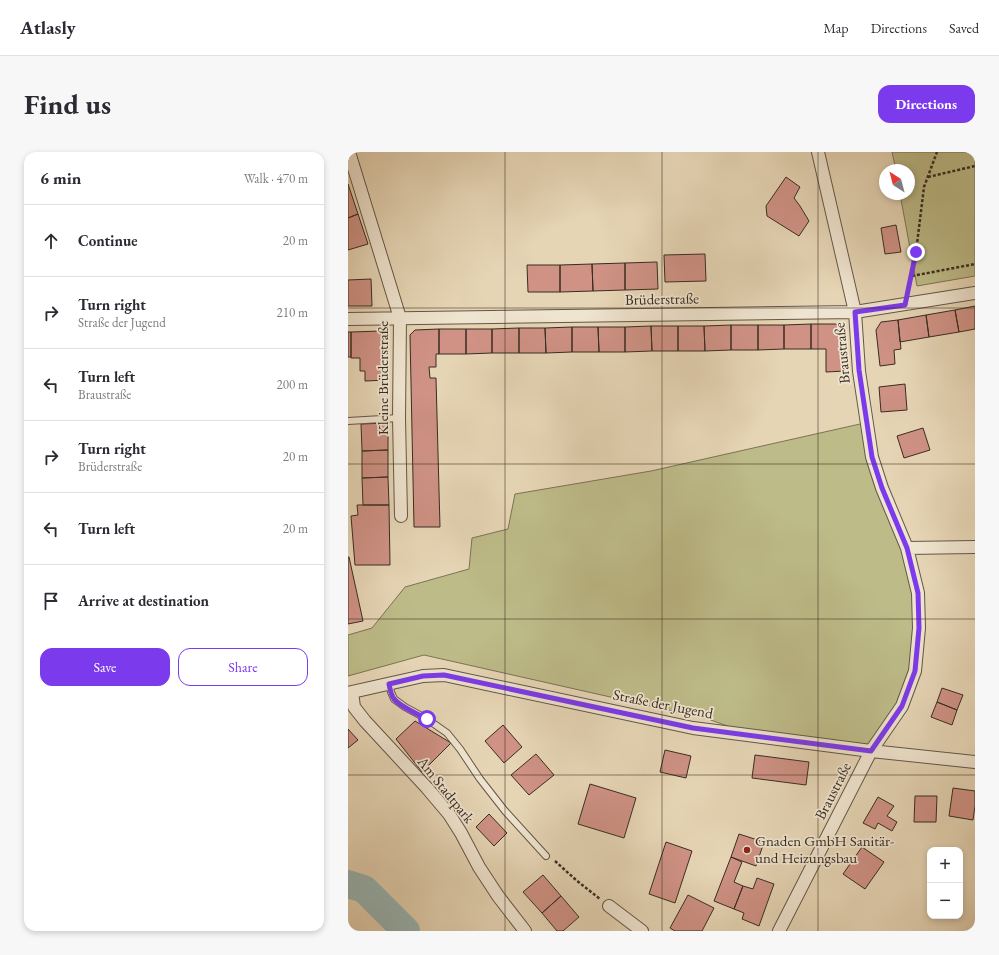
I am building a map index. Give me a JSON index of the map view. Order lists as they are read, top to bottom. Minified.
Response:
{"streets":{"street":["Brüderstraße","Braustraße","Kleine Brüderstraße","Straße der Jugend","Am Stadtpark"]},"crossings":[["Brüderstraße","Braustraße"],["Brüderstraße","Kleine Brüderstraße"],["Braustraße","Straße der Jugend"],["Straße der Jugend","Am Stadtpark"]],"places":["Gnaden GmbH Sanitär- und Heizungsbau"],"north":"top left","page":{"header":"Atlasly","nav":["Map","Directions","Saved"],"buttons":["Directions",["Save","Share"]],"title":"Find us","heading":["6 min","Walk · 470 m"],"list":[["Continue","20 m"],["Turn right","Straße der Jugend","210 m"],["Turn left","Braustraße","200 m"],["Turn right","Brüderstraße","20 m"],["Turn left","20 m"],"Arrive at destination"],"map_buttons":["+","−"]}}
